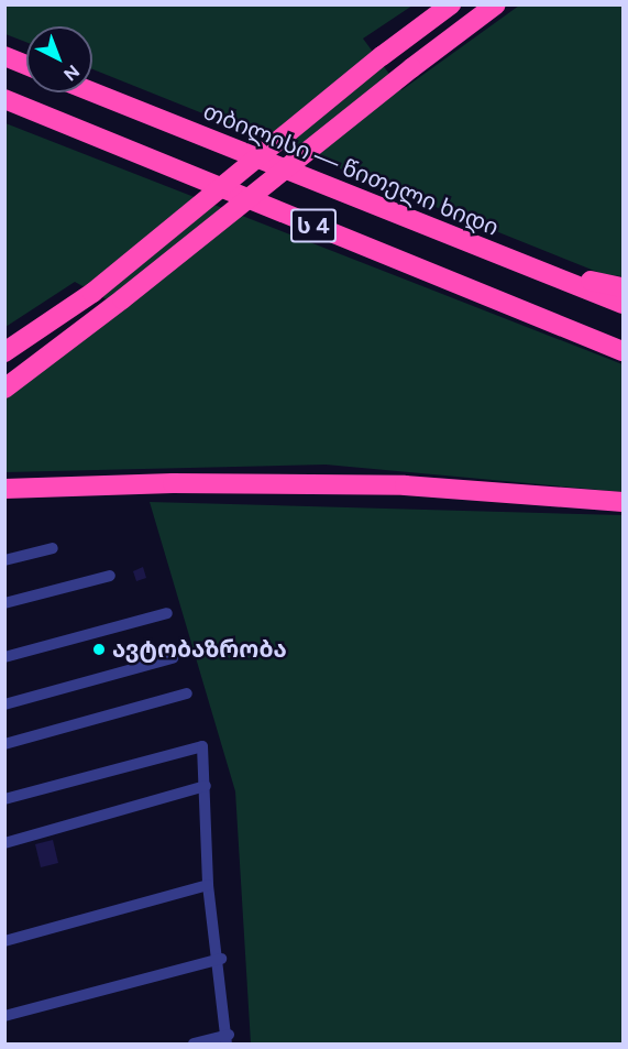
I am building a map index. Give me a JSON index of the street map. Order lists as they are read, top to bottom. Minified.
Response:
{"streets":{"highway":["თბილისი — წითელი ხიდი","ს 4"]},"places":["ავტობაზრობა"],"north":"bottom right"}
